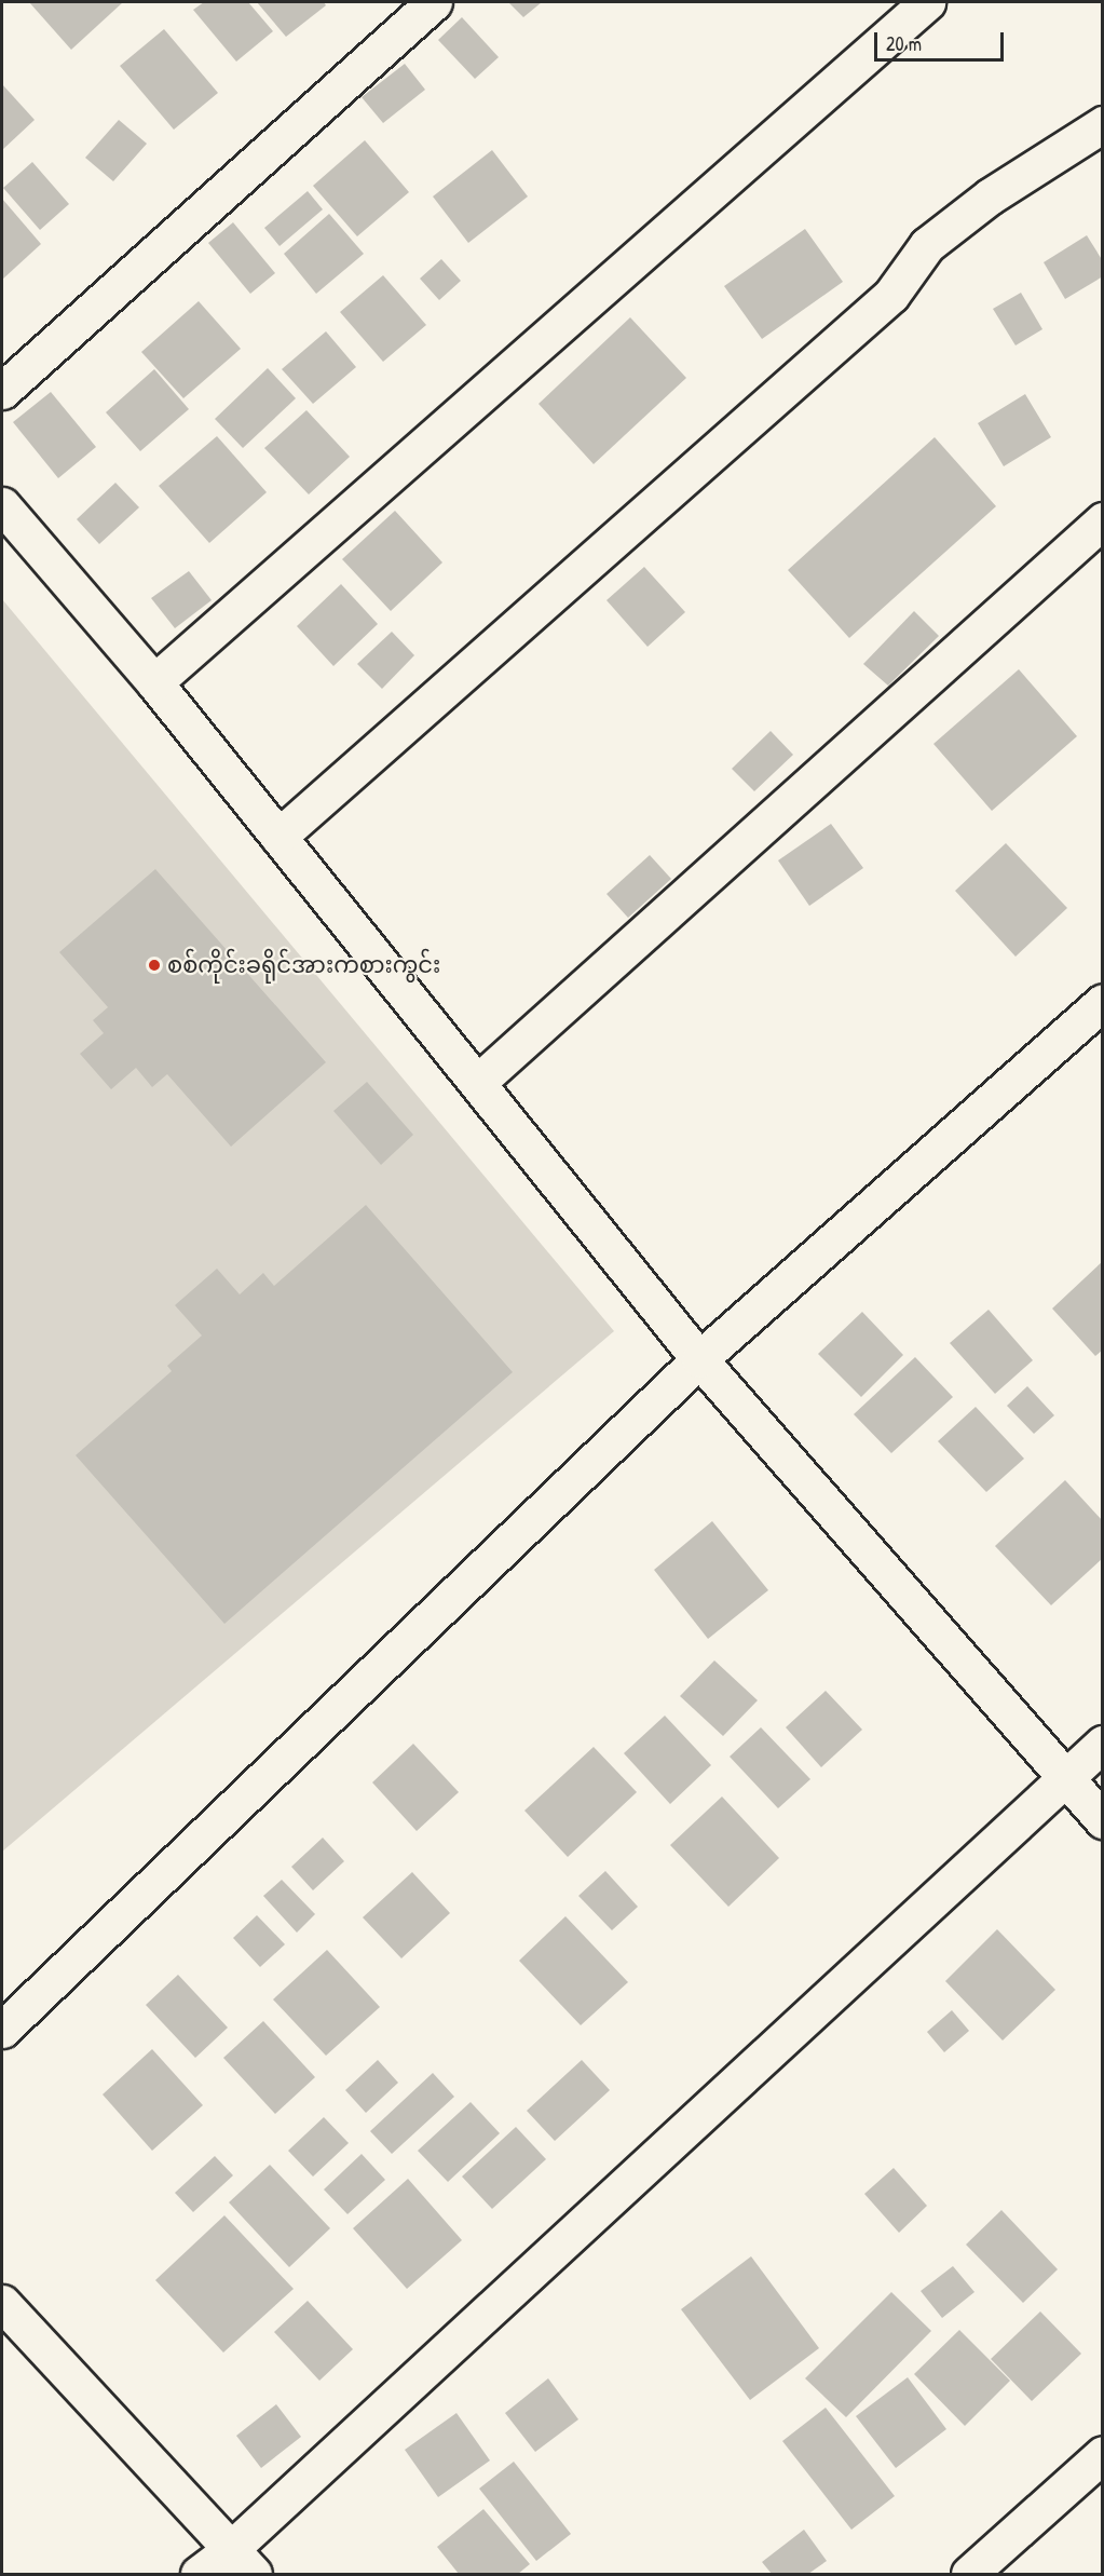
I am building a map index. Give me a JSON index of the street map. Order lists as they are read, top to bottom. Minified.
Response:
{"places":["စစ်ကိုင်းခရိုင်အားကစားကွင်း"],"scale_bar":"20 m"}
